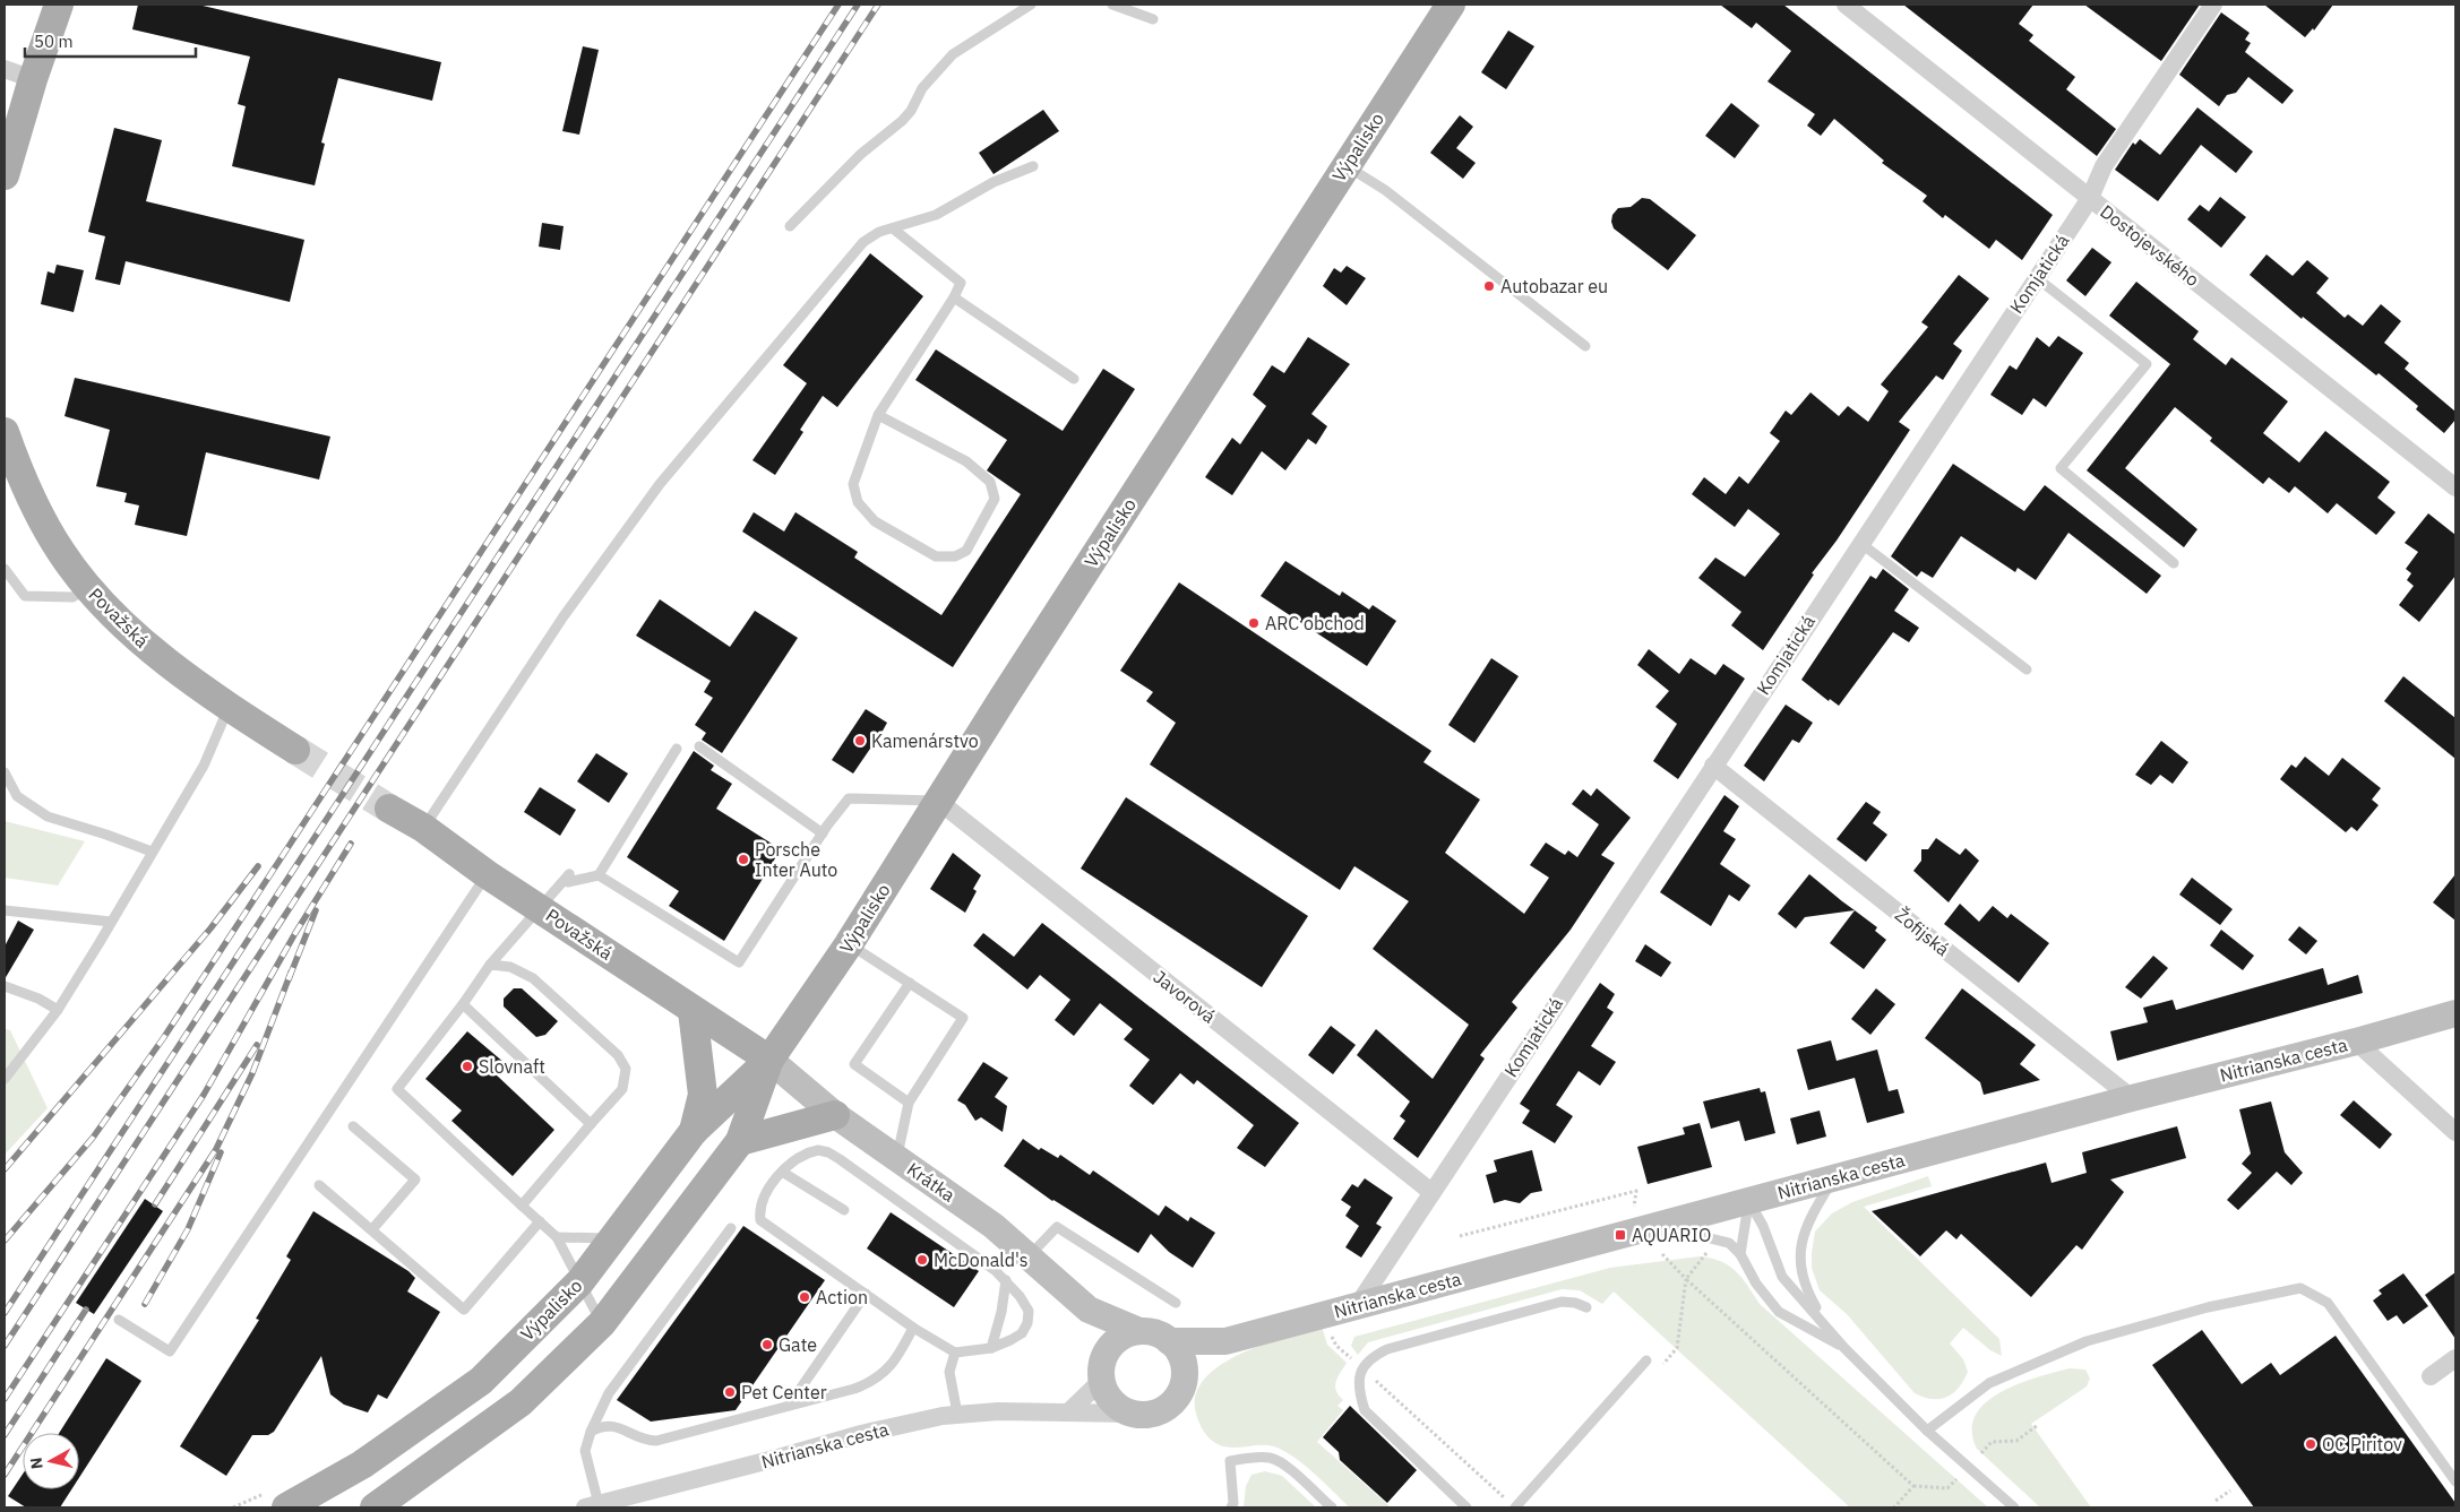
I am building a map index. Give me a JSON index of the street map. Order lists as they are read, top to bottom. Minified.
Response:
{"streets":{"main road":["Výpalisko","Považská","Nitrianska cesta","Krátka"],"street":["Dostojevského","Komjatická","Žofijská","Javorová"]},"crossings":[["Výpalisko","Považská"],["Výpalisko","Javorová"],["Výpalisko","Krátka"],["Dostojevského","Komjatická"],["Komjatická","Žofijská"],["Komjatická","Javorová"],["Komjatická","Nitrianska cesta"],["Považská","Krátka"],["Žofijská","Nitrianska cesta"],["Nitrianska cesta","Krátka"]],"places":{"other":["Autobazar eu","ARC obchod","Kamenárstvo","Porsche Inter Auto","Slovnaft","McDonald's","Action","Gate","Pet Center","OC Piritov"],"transit":["AQUARIO"]},"scale_bar":"50 m","north":"left"}
